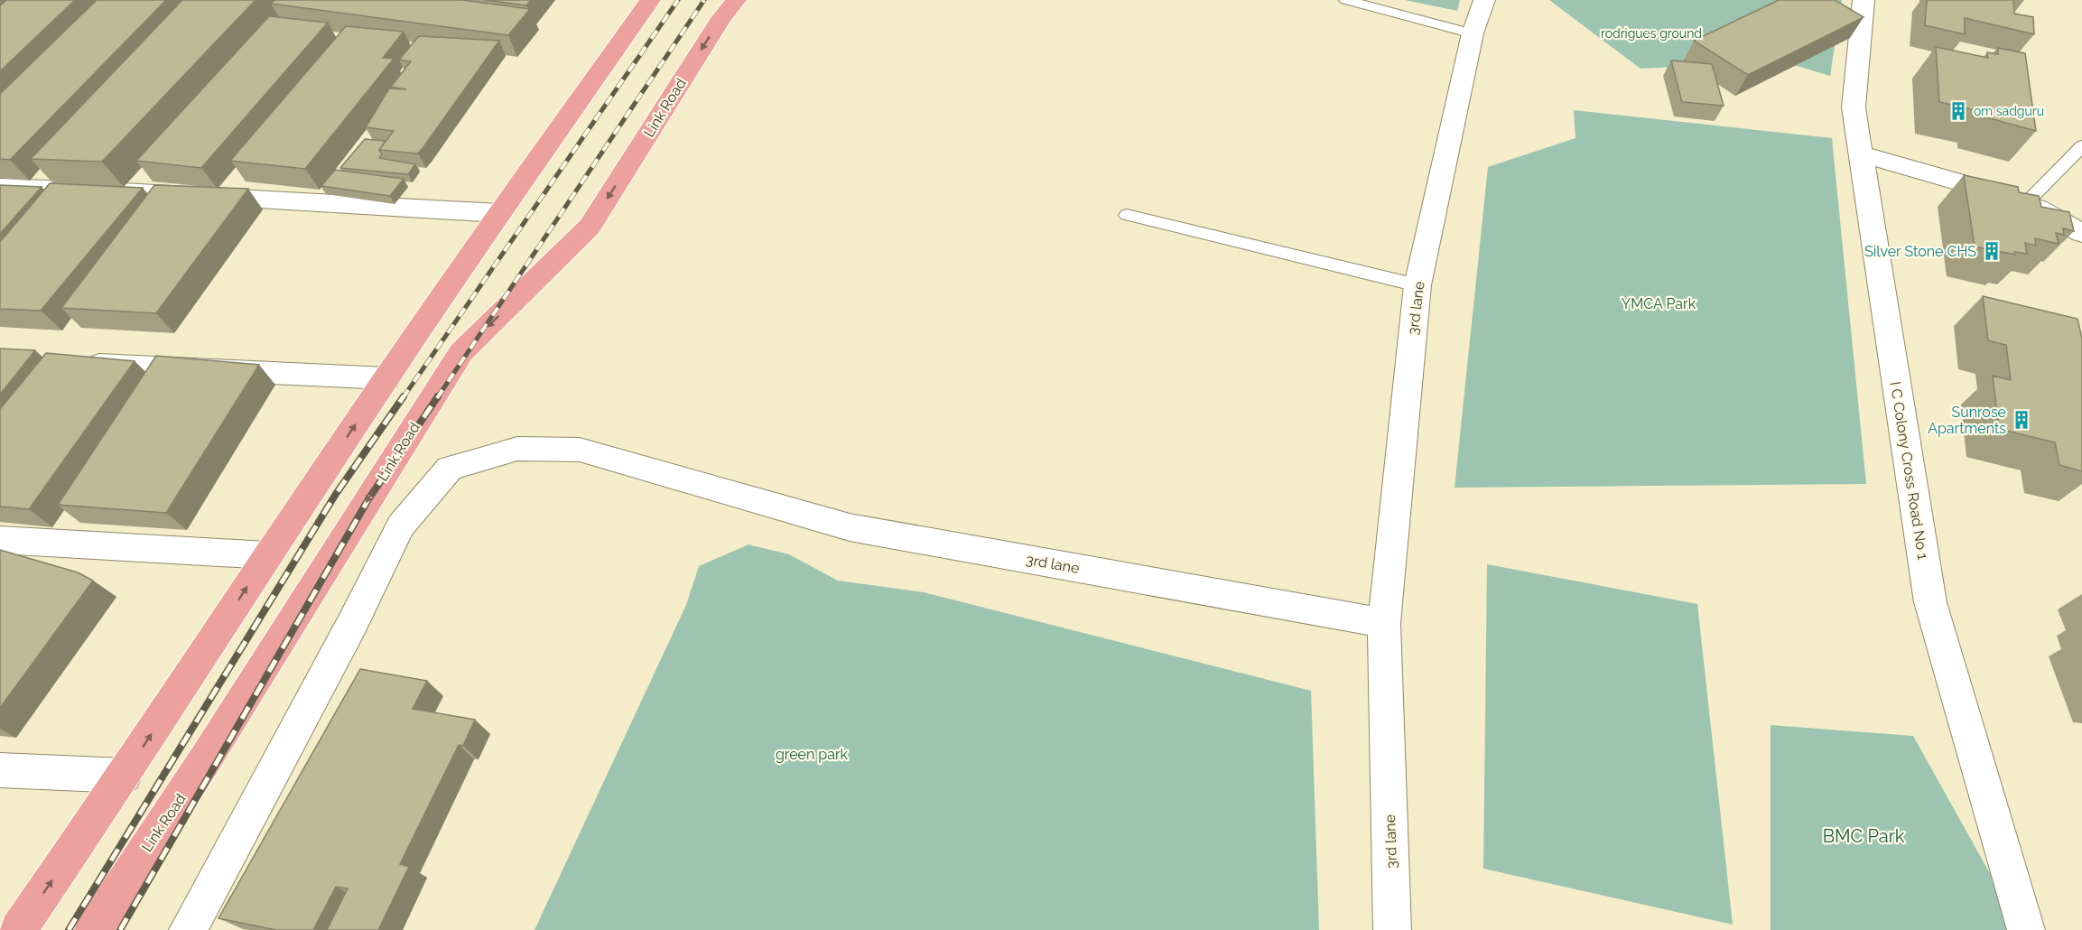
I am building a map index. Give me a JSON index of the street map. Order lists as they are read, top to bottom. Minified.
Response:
{"streets":{"main road":["Link Road"],"street":["3rd lane","I C Colony Cross Road No 1"]},"parks":["rodrigues ground","YMCA Park","green park","BMC Park"],"places":{"building":["om sadguru","Silver Stone CHS","Sunrose Apartments"]}}
